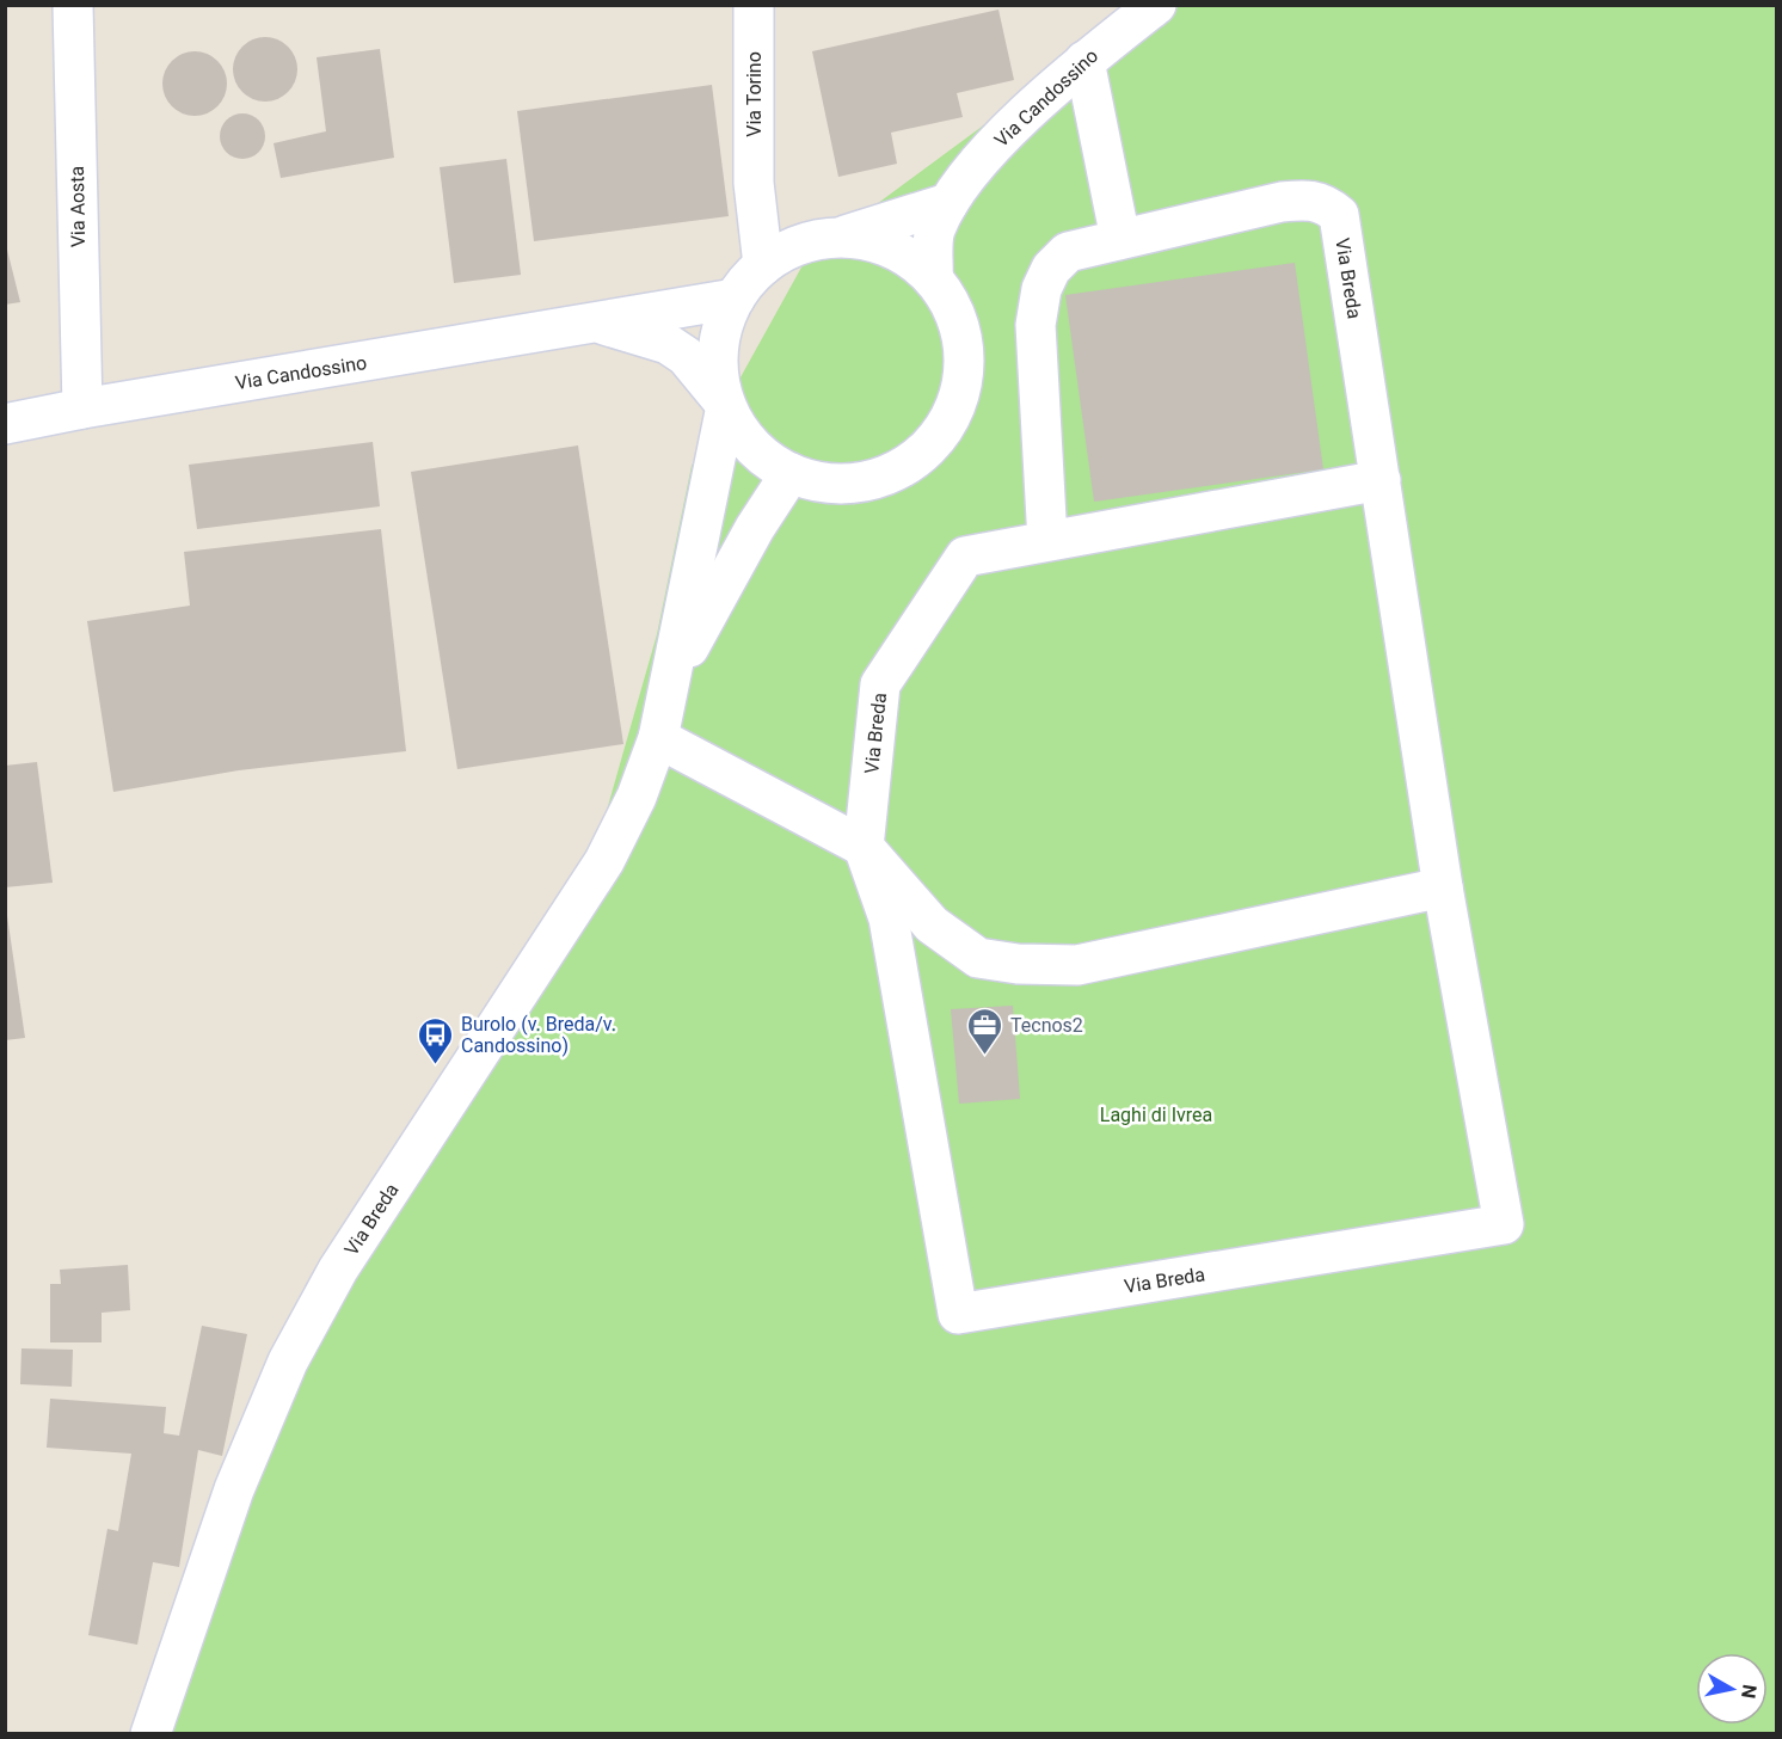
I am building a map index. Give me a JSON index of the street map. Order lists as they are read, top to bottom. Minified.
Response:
{"streets":{"street":["Via Torino","Via Candossino","Via Aosta","Via Breda"]},"crossings":[["Via Torino","Via Candossino"],["Via Torino","Via Breda"],["Via Candossino","Via Aosta"],["Via Candossino","Via Breda"]],"parks":["Laghi di Ivrea"],"places":{"office":["Tecnos2"],"bus stop":["Burolo (v. Breda/v. Candossino)"]},"north":"right"}
